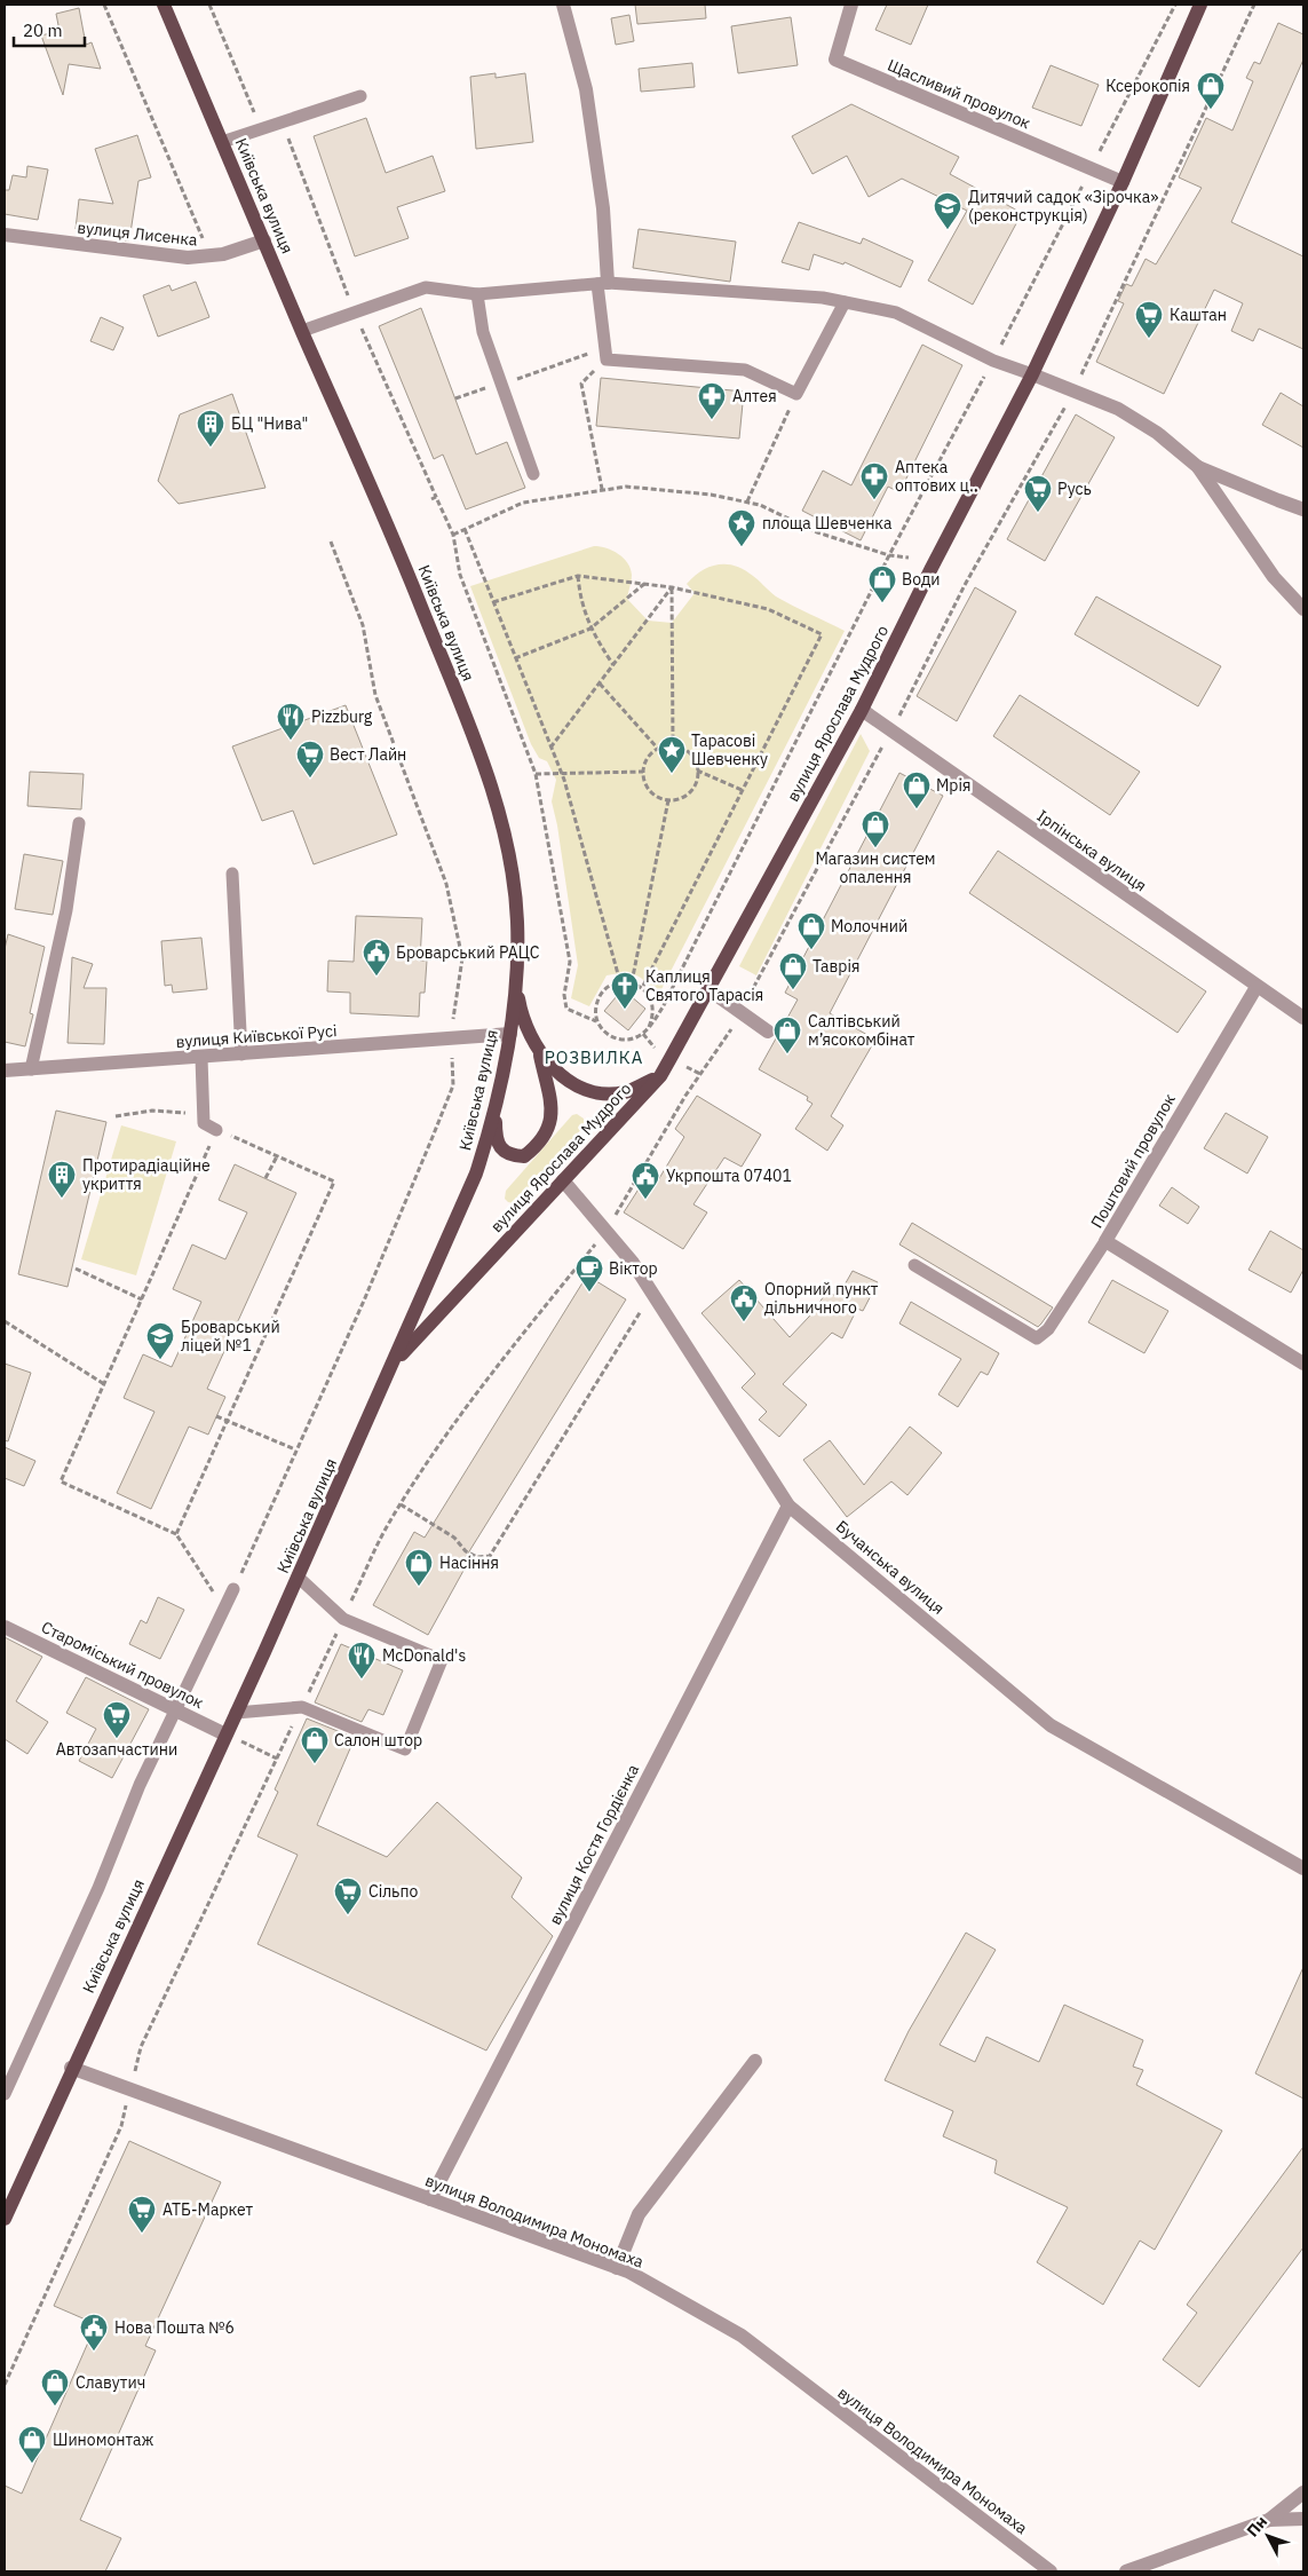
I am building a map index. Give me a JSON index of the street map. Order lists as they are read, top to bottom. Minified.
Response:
{"streets":{"main road":["Київська вулиця","вулиця Ярослава Мудрого"],"street":["Щасливий провулок","вулиця Лисенка","Ірпінська вулиця","вулиця Київської Русі","Поштовий провулок","Бучанська вулиця","Староміський провулок","вулиця Костя Гордієнка","вулиця Володимира Мономаха"]},"crossings":[["Щасливий провулок","вулиця Ярослава Мудрого"],["Київська вулиця","вулиця Лисенка"],["Київська вулиця","вулиця Ярослава Мудрого"],["Київська вулиця","вулиця Київської Русі"],["Київська вулиця","Староміський провулок"],["Київська вулиця","вулиця Володимира Мономаха"],["вулиця Ярослава Мудрого","Ірпінська вулиця"],["вулиця Ярослава Мудрого","Бучанська вулиця"],["Ірпінська вулиця","Поштовий провулок"],["Бучанська вулиця","вулиця Костя Гордієнка"],["вулиця Костя Гордієнка","вулиця Володимира Мономаха"]],"districts":["РОЗВИЛКА"],"places":{"shop":["Ксерокопія","Води","Мрія","Магазин систем опалення","Молочний","Таврія","Салтівський м’ясокомбінат","Насіння","Салон штор","Славутич","Шиномонтаж"],"school or university":["Дитячий садок «Зірочка» (реконструкція)","Броварський ліцей №1"],"supermarket":["Каштан","Русь","Вест Лайн","Автозапчастини","Сільпо","АТБ-Маркет"],"pharmacy":["Алтея","Аптека оптових ц‥"],"building":["БЦ \"Нива\"","Протирадіаційне укриття"],"place":["площа Шевченка","Тарасові Шевченку"],"restaurant":["Pizzburg","McDonald's"],"public building":["Броварський РАЦС","Укрпошта 07401","Опорний пункт дільничного","Нова Пошта №6"],"church":["Каплиця Святого Тарасія"],"cafe":["Віктор"]},"scale_bar":"20 m","north":"top left"}
